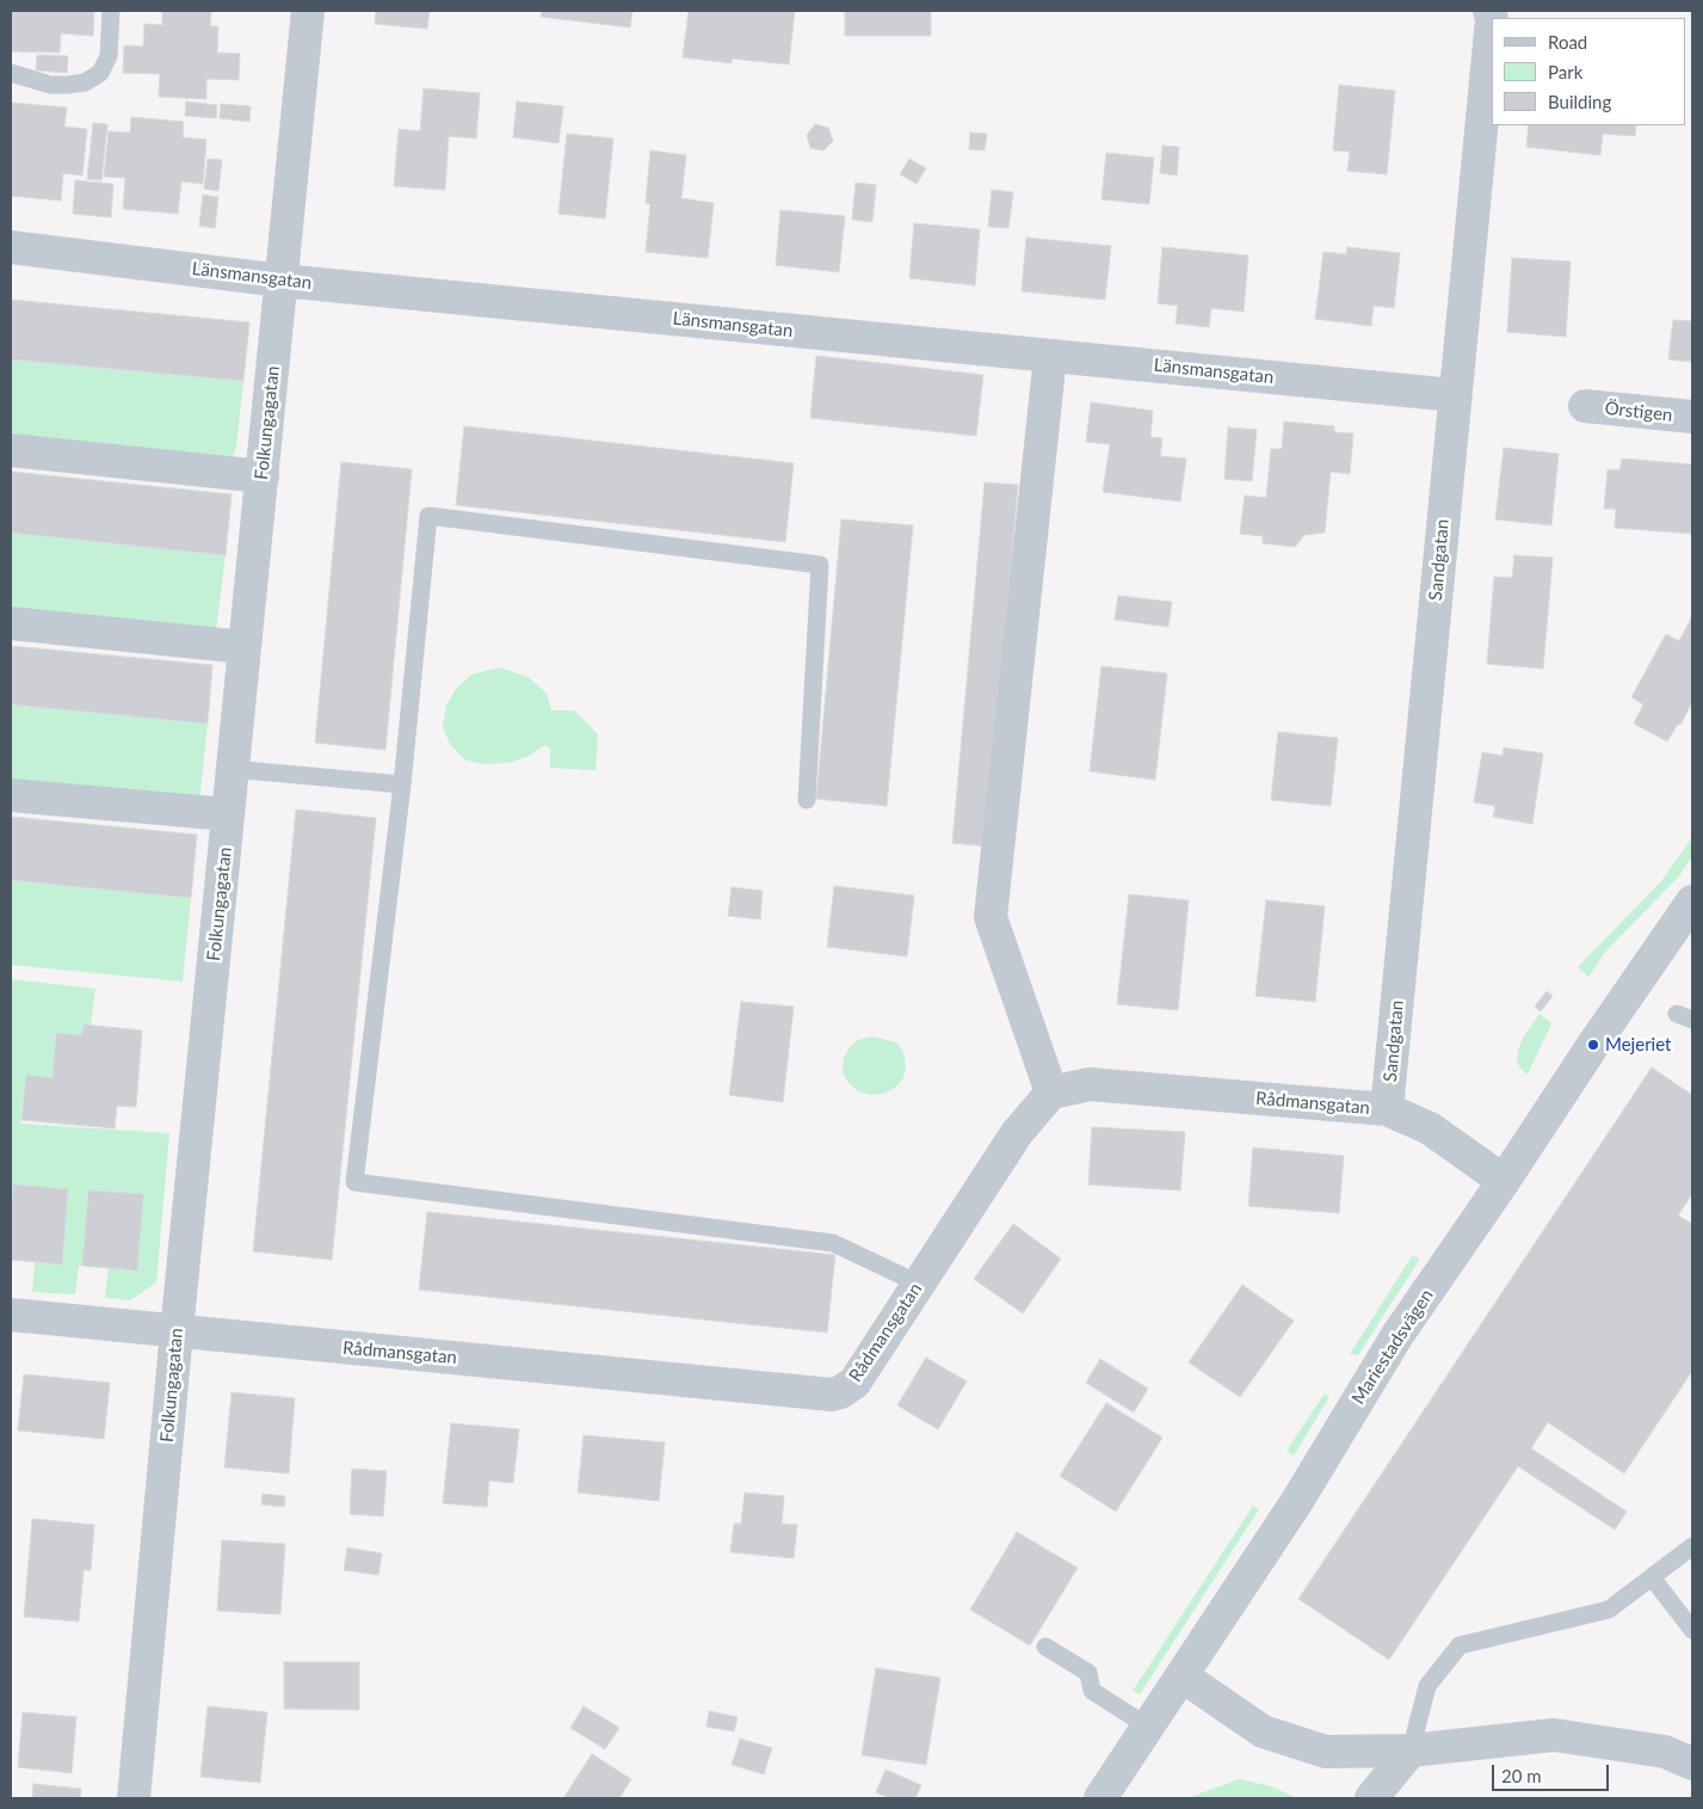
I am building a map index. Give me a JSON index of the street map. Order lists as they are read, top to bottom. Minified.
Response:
{"streets":{"street":["Länsmansgatan","Örstigen","Folkungagatan","Sandgatan","Rådmansgatan","Mariestadsvägen"]},"crossings":[["Länsmansgatan","Folkungagatan"],["Länsmansgatan","Sandgatan"],["Folkungagatan","Rådmansgatan"],["Sandgatan","Rådmansgatan"],["Rådmansgatan","Mariestadsvägen"]],"places":["Mejeriet"],"legend":["Road","Park","Building"],"scale_bar":"20 m"}
